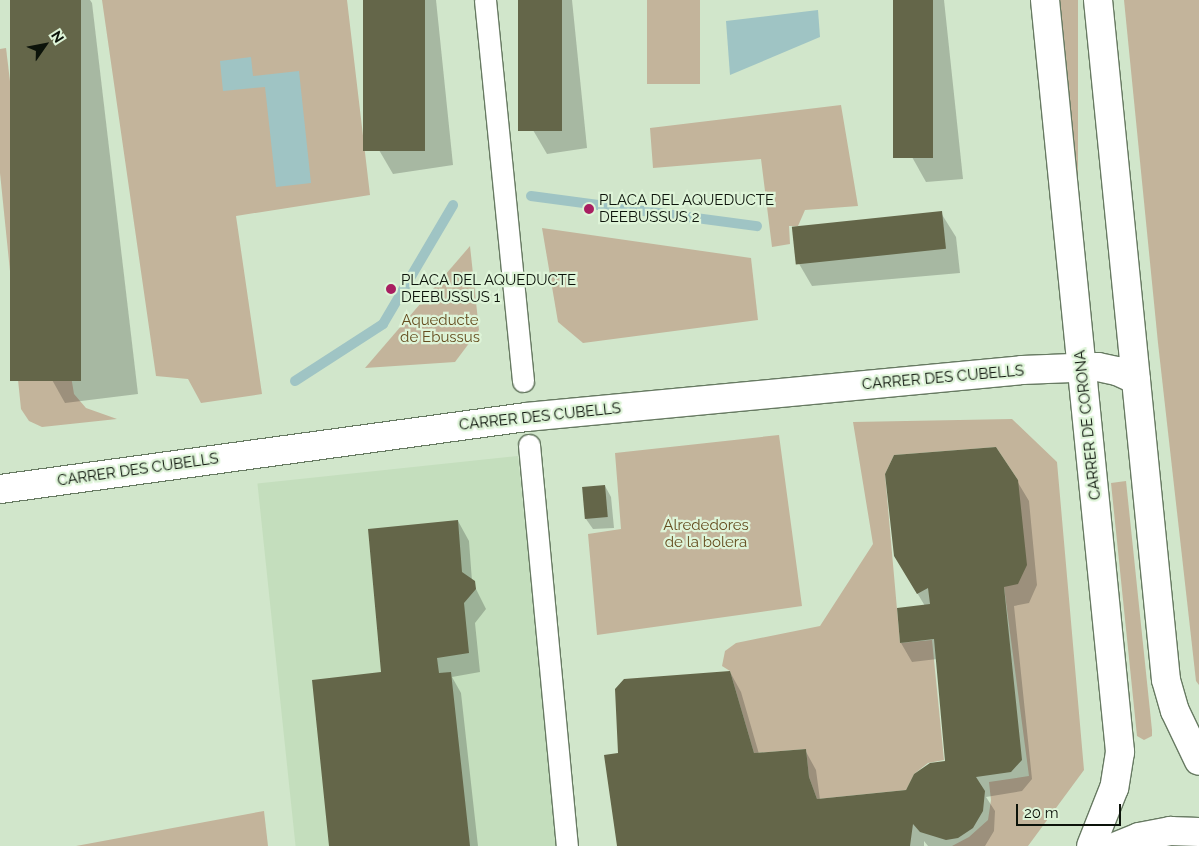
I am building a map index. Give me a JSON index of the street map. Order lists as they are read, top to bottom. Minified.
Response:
{"streets":{"street":["CARRER DES CUBELLS","CARRER DE CORONA"]},"crossings":[["CARRER DES CUBELLS","CARRER DE CORONA"]],"parks":["Aqueducte de Ebussus","Alrededores de la bolera"],"places":["PLACA DEL AQUEDUCTE DEEBUSSUS 2","PLACA DEL AQUEDUCTE DEEBUSSUS 1"],"scale_bar":"20 m","north":"top right"}
